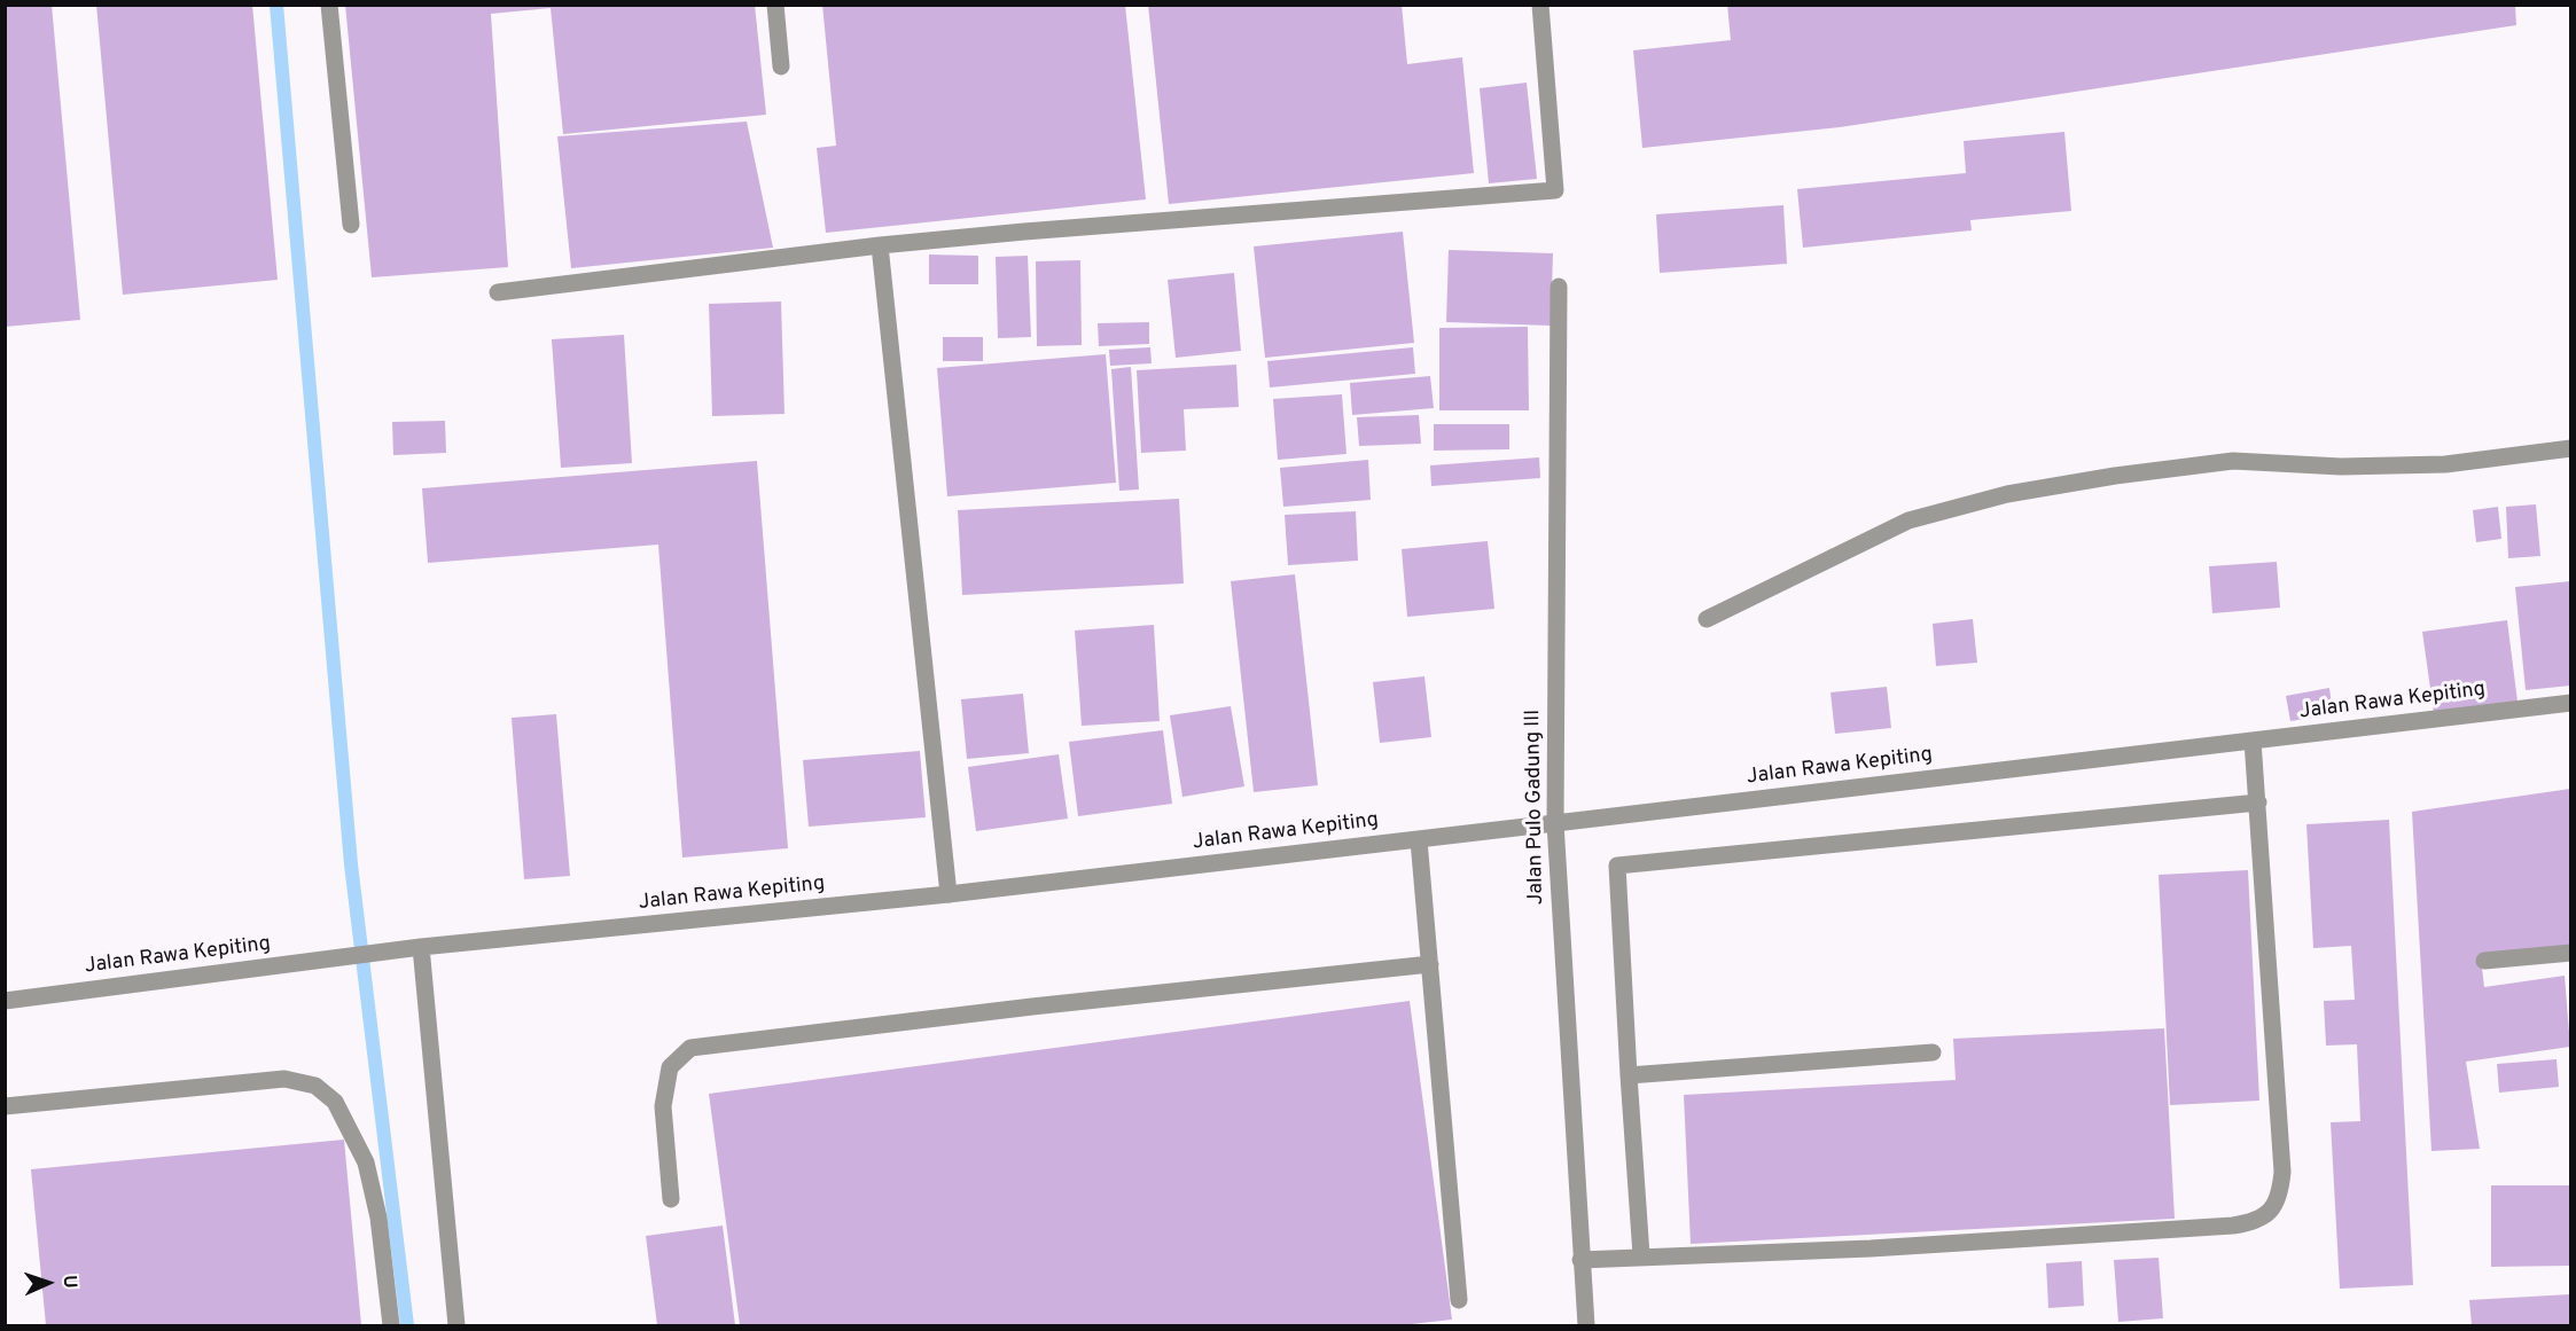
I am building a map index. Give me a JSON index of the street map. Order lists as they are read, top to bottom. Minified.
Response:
{"streets":{"street":["Jalan Rawa Kepiting","Jalan Pulo Gadung III"]},"crossings":[["Jalan Rawa Kepiting","Jalan Pulo Gadung III"]],"north":"right"}
